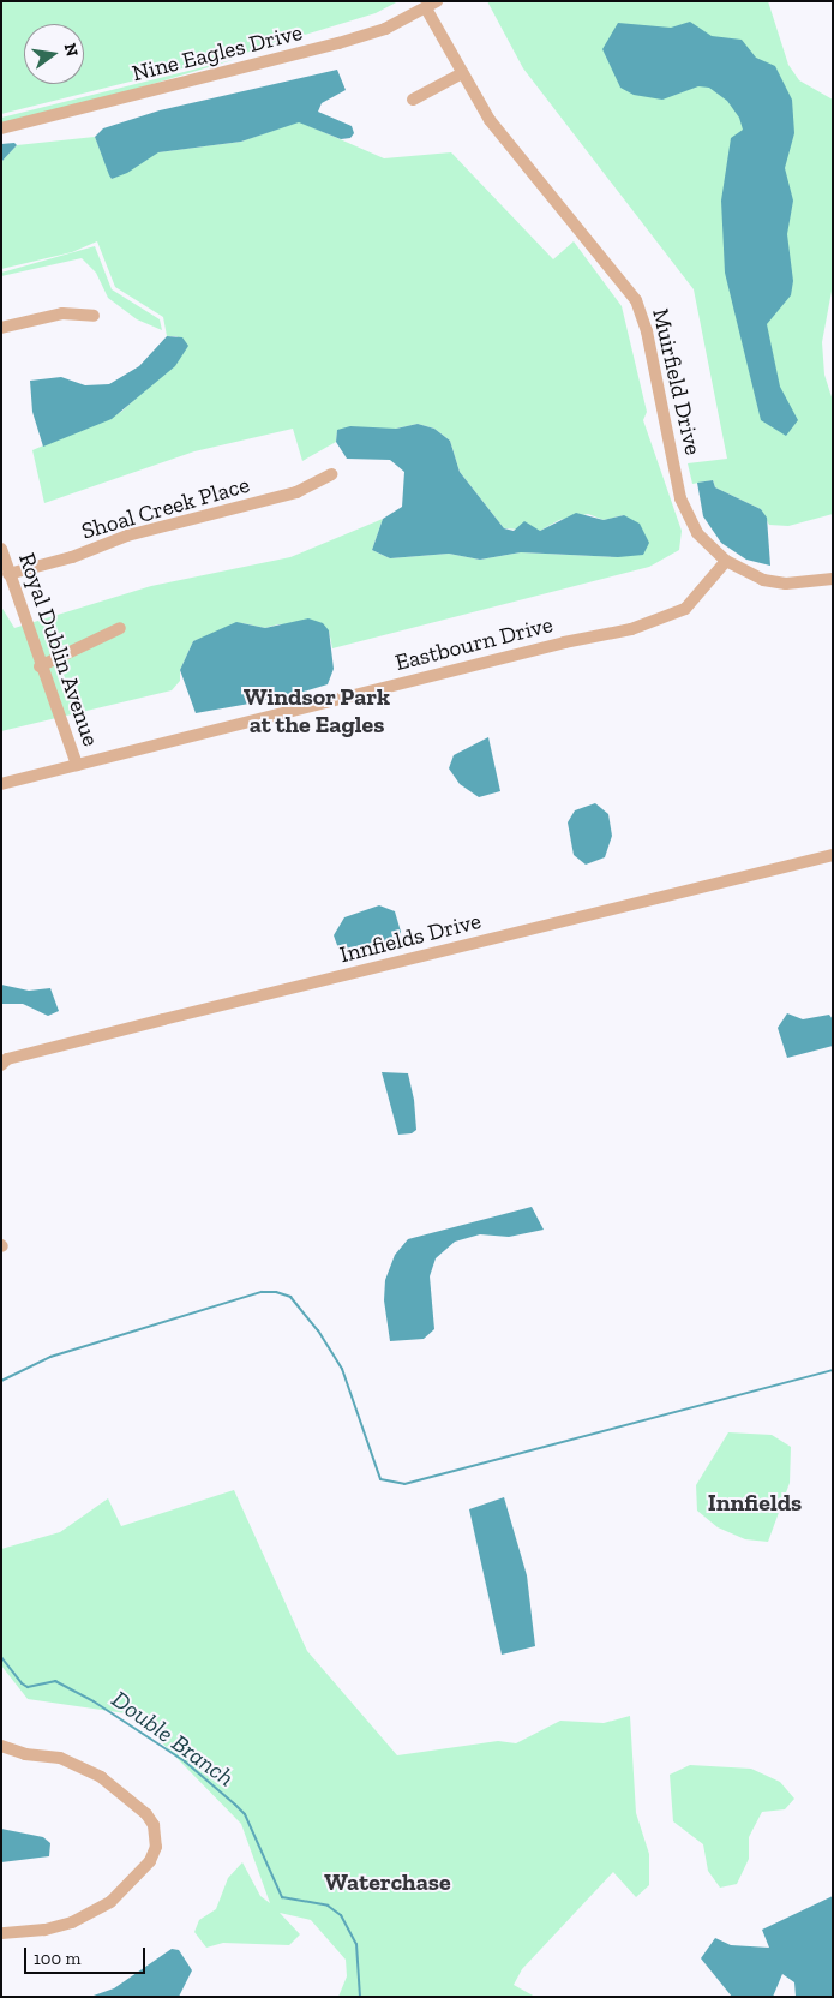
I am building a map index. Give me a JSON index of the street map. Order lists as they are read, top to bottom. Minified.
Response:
{"streets":{"street":["Nine Eagles Drive","Muirfield Drive","Shoal Creek Place","Eastbourn Drive","Royal Dublin Avenue","Innfields Drive"]},"crossings":[["Nine Eagles Drive","Muirfield Drive"],["Muirfield Drive","Eastbourn Drive"],["Shoal Creek Place","Royal Dublin Avenue"],["Eastbourn Drive","Royal Dublin Avenue"]],"districts":["Windsor Park at the Eagles","Innfields","Waterchase"],"water":["Double Branch"],"scale_bar":"100 m","north":"right"}
